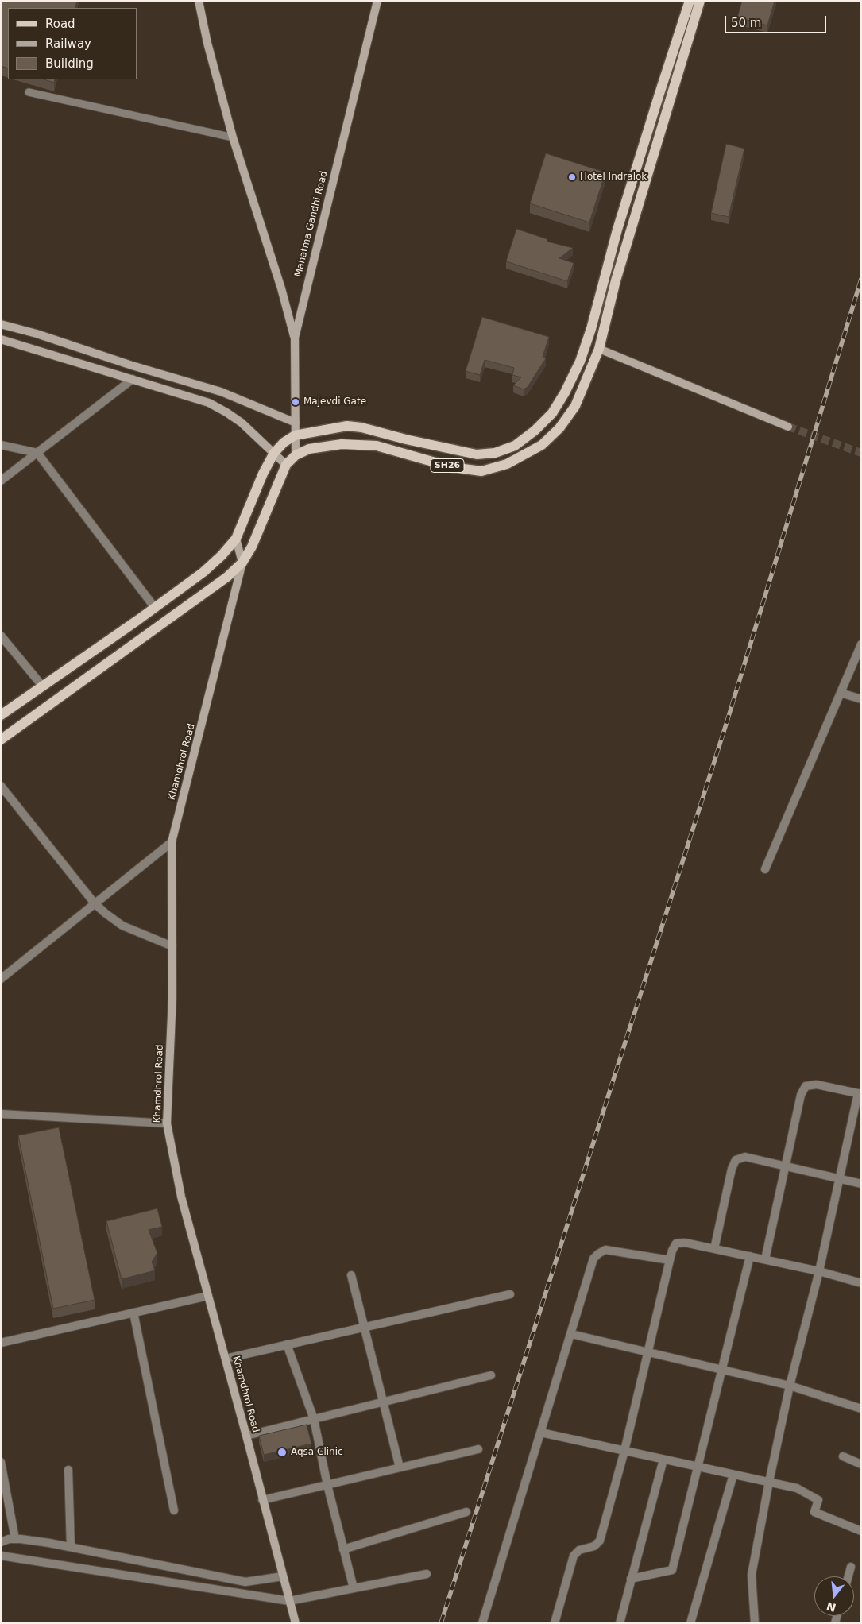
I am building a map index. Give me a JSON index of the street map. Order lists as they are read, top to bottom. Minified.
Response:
{"streets":{"main road":["Mahatma Gandhi Road","SH26","Khamdhrol Road"]},"crossings":[["Mahatma Gandhi Road","SH26"],["SH26","Khamdhrol Road"]],"places":["Hotel Indralok","Majevdi Gate","Aqsa Clinic"],"legend":["Road","Railway","Building"],"scale_bar":"50 m","north":"bottom"}
